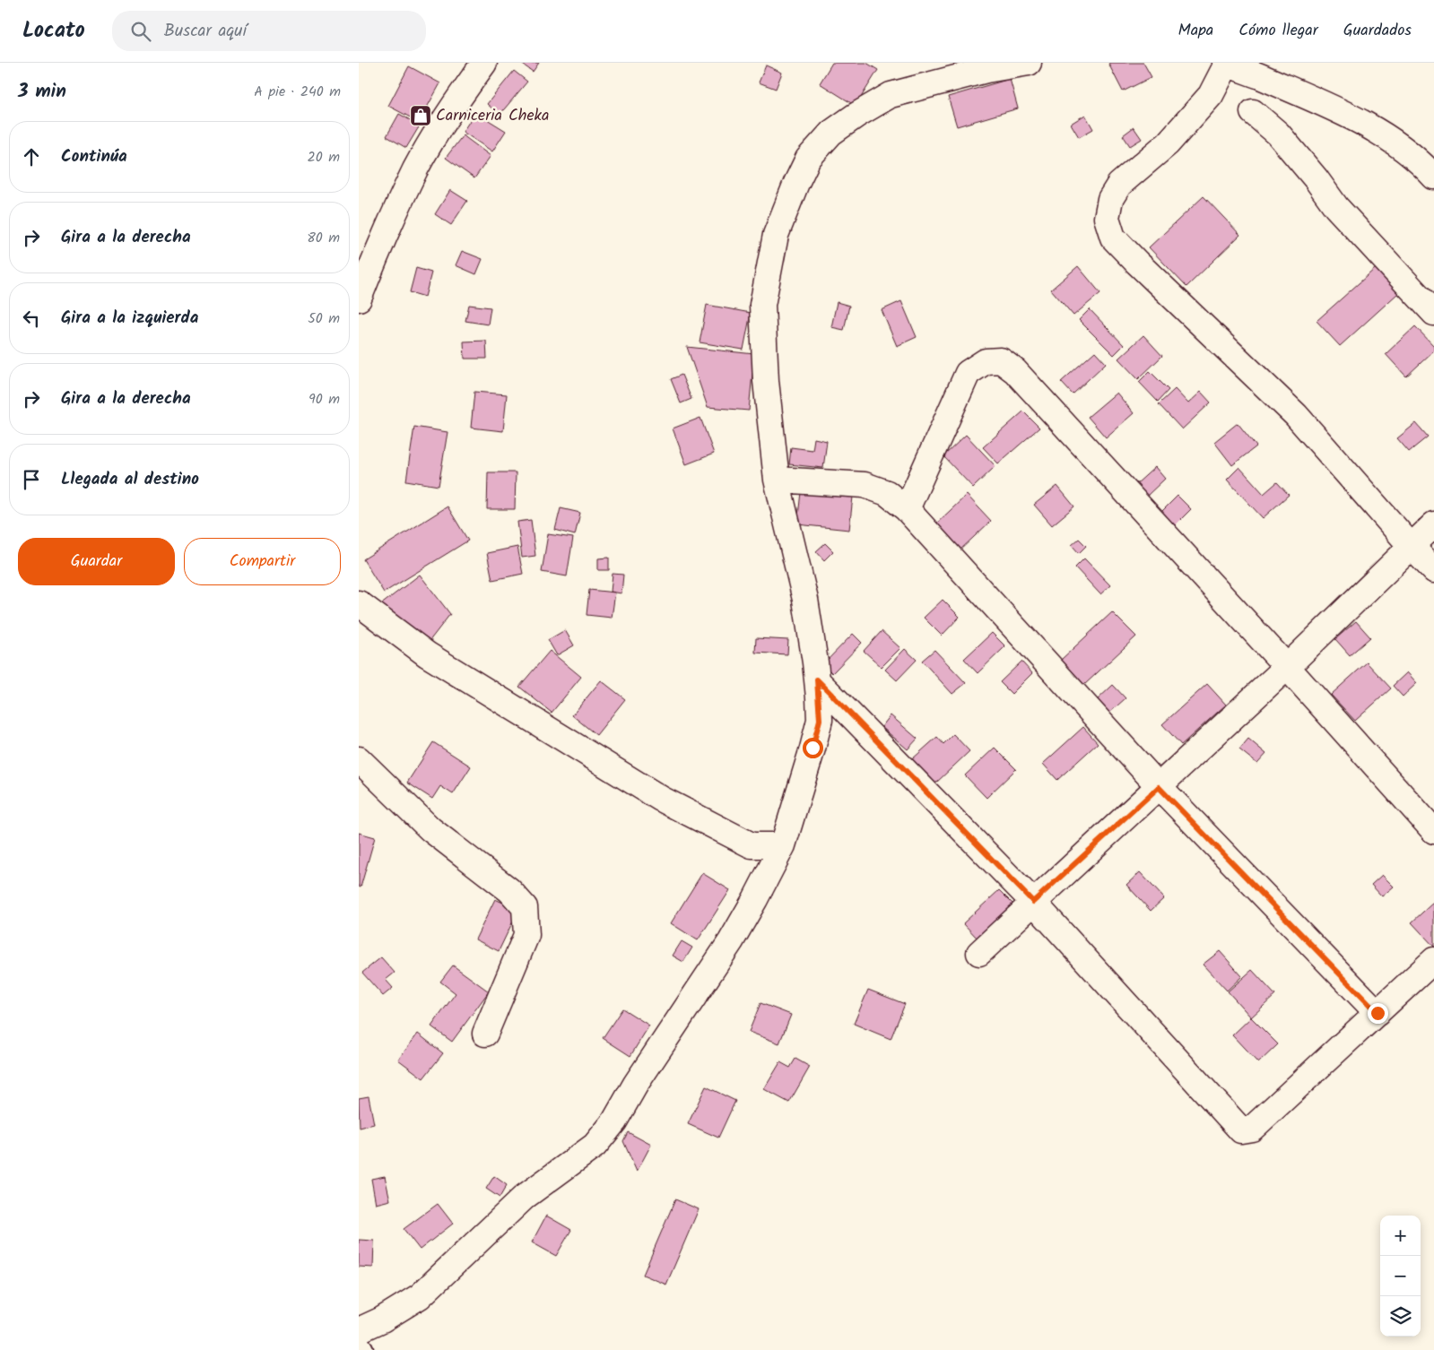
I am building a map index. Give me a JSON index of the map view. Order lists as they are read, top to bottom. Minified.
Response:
{"places":{"shop":["Carniceria Cheka"]},"page":{"header":"Locato","search":"Buscar aquí","nav":["Mapa","Cómo llegar","Guardados"],"heading":["3 min","A pie · 240 m"],"list":[["Continúa","20 m"],["Gira a la derecha","80 m"],["Gira a la izquierda","50 m"],["Gira a la derecha","90 m"],"Llegada al destino"],"buttons":["Guardar","Compartir"],"map_buttons":["+","−"]}}
